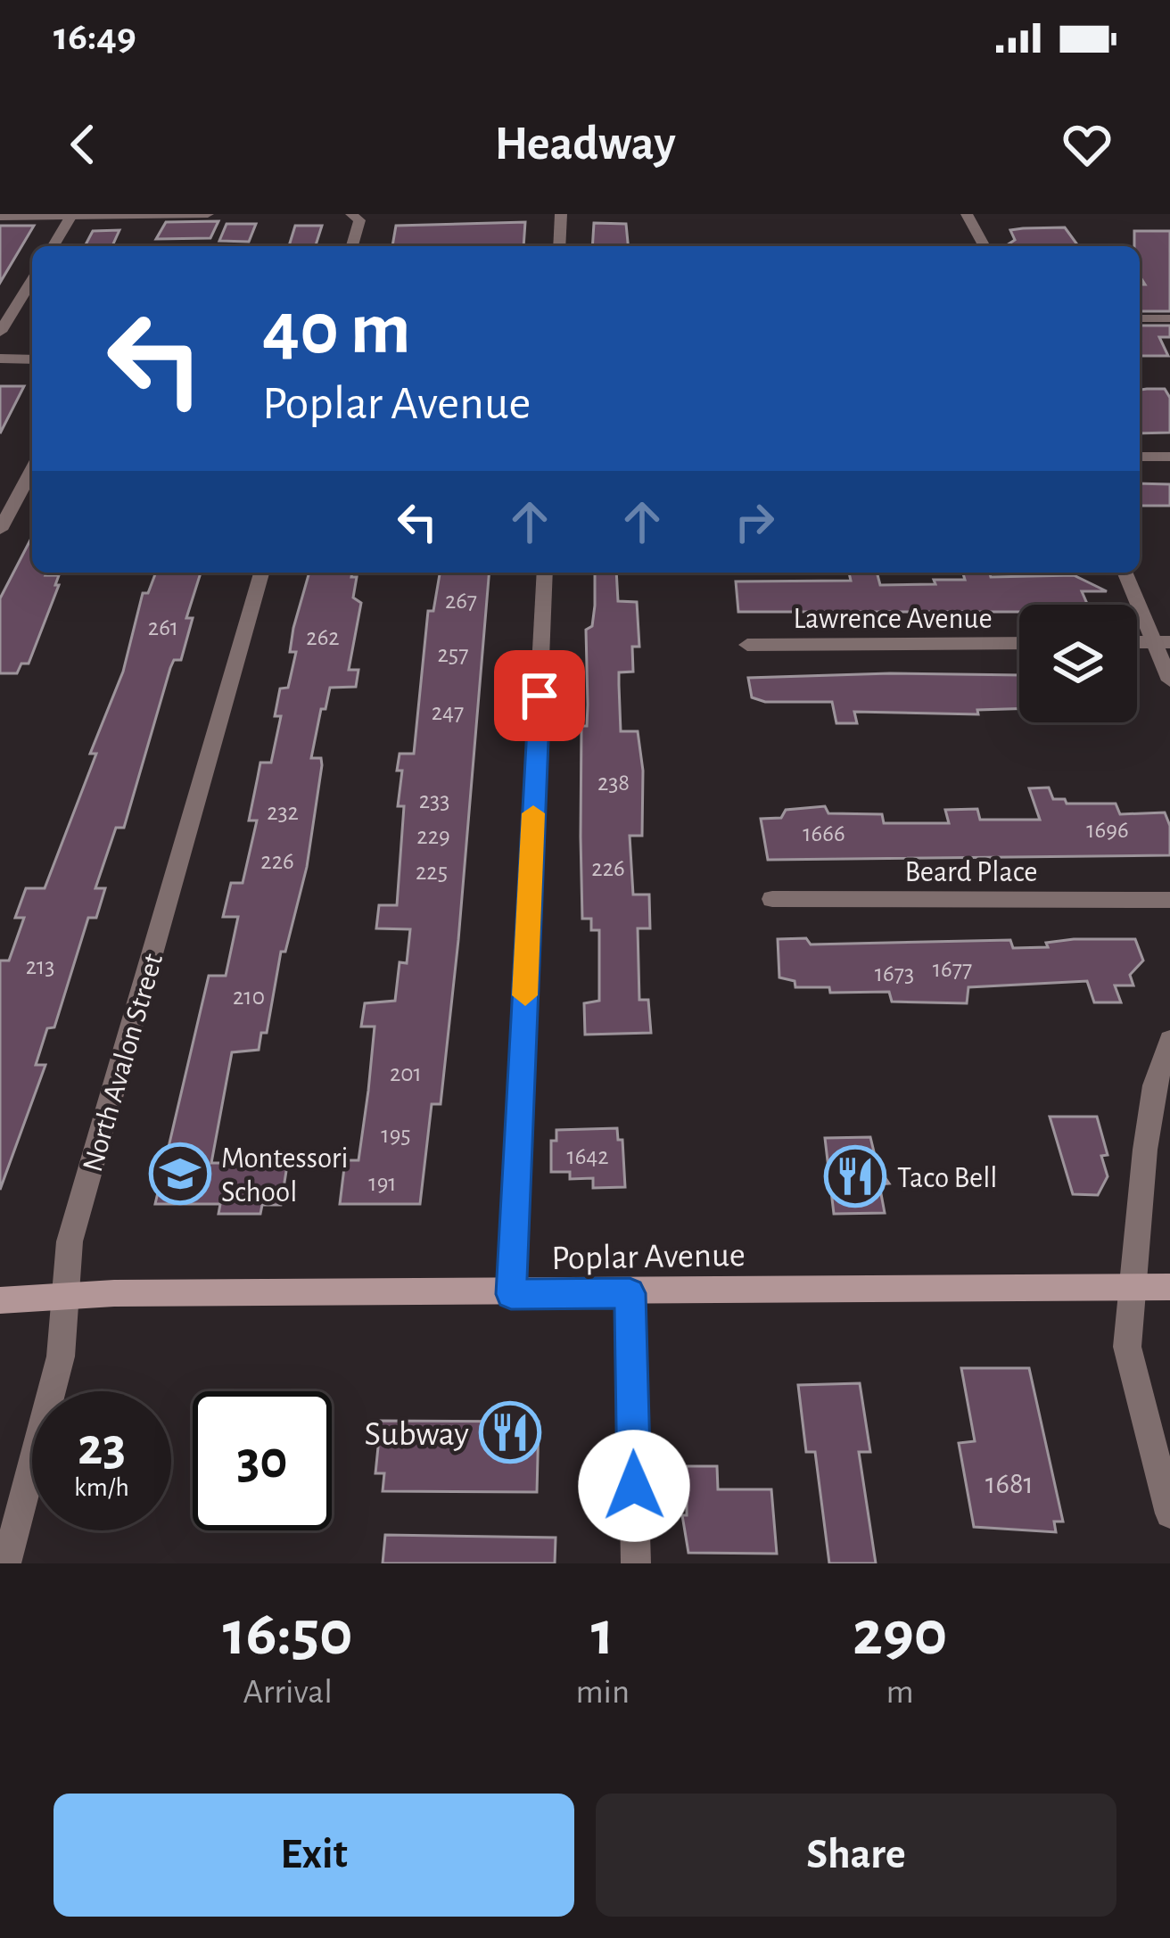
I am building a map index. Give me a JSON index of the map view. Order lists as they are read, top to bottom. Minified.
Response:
{"streets":{"main road":["Poplar Avenue"],"street":["Lawrence Avenue","Beard Place","North Avalon Street"]},"crossings":[["North Avalon Street","Poplar Avenue"]],"places":{"school or university":["Montessori School"],"restaurant":["Taco Bell","Subway"]},"house_numbers":["267","261","262","257","247","238","233","232","1696","1666","229","226","226","225","213","1677","1673","210","201","195","1642","191","1681"],"page":{"status":"16:49","header":"Headway","turn":["40 m","Poplar Avenue"],"speed":"23 km/h","limit":"30","eta":["16:50","Arrival","1","min","290","m"],"buttons":["Exit","Share"]}}
